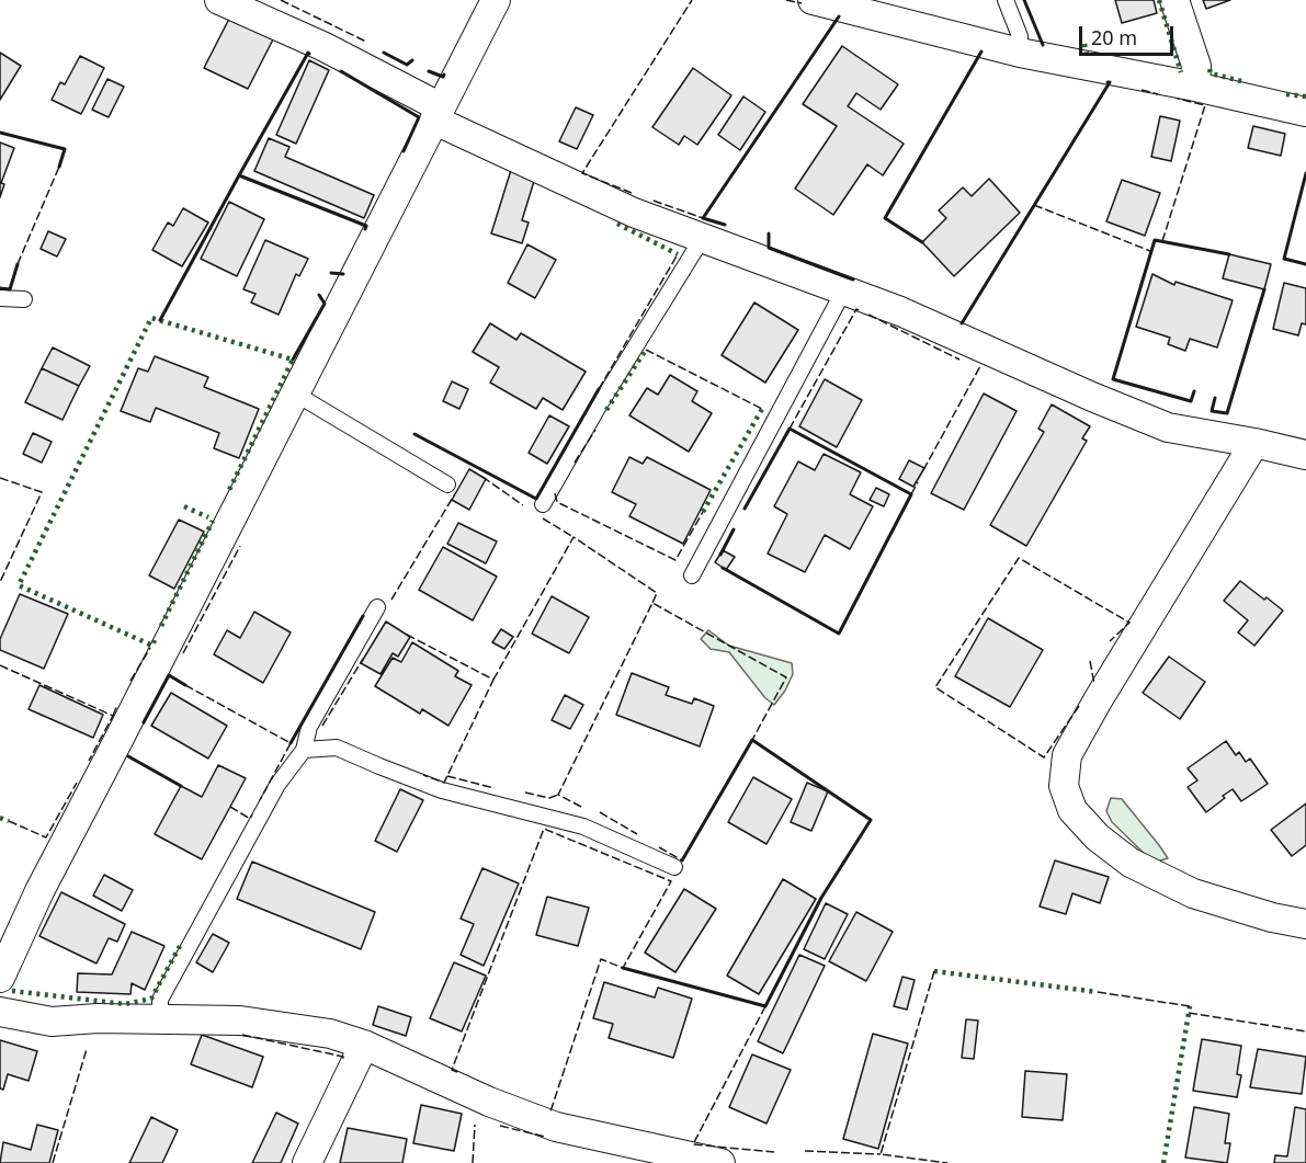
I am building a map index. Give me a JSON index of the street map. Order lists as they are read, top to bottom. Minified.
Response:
{"scale_bar":"20 m"}
